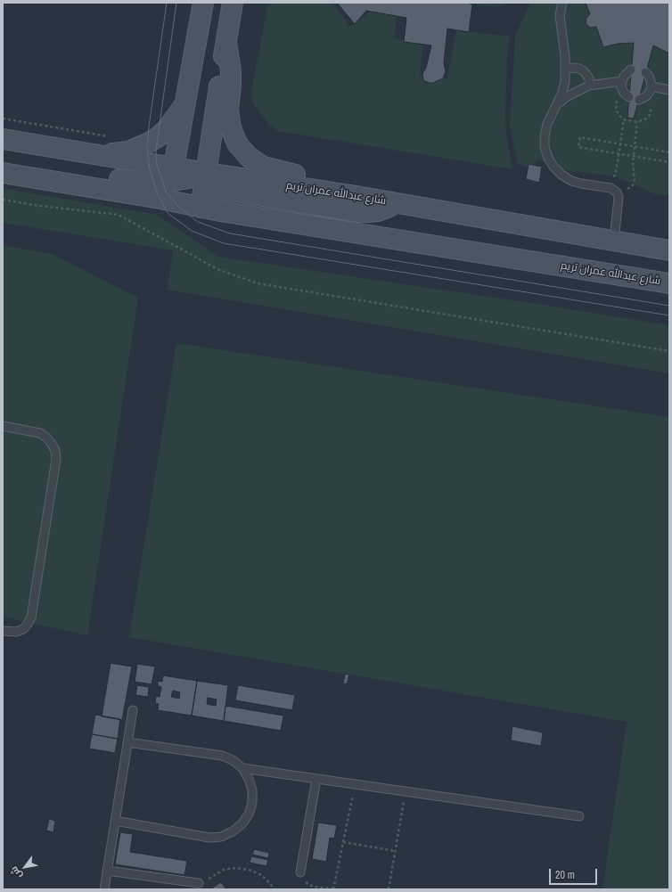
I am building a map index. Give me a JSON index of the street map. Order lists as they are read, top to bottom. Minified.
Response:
{"streets":{"street":["شارع عبدالله عمران تريم"]},"scale_bar":"20 m","north":"bottom left"}
